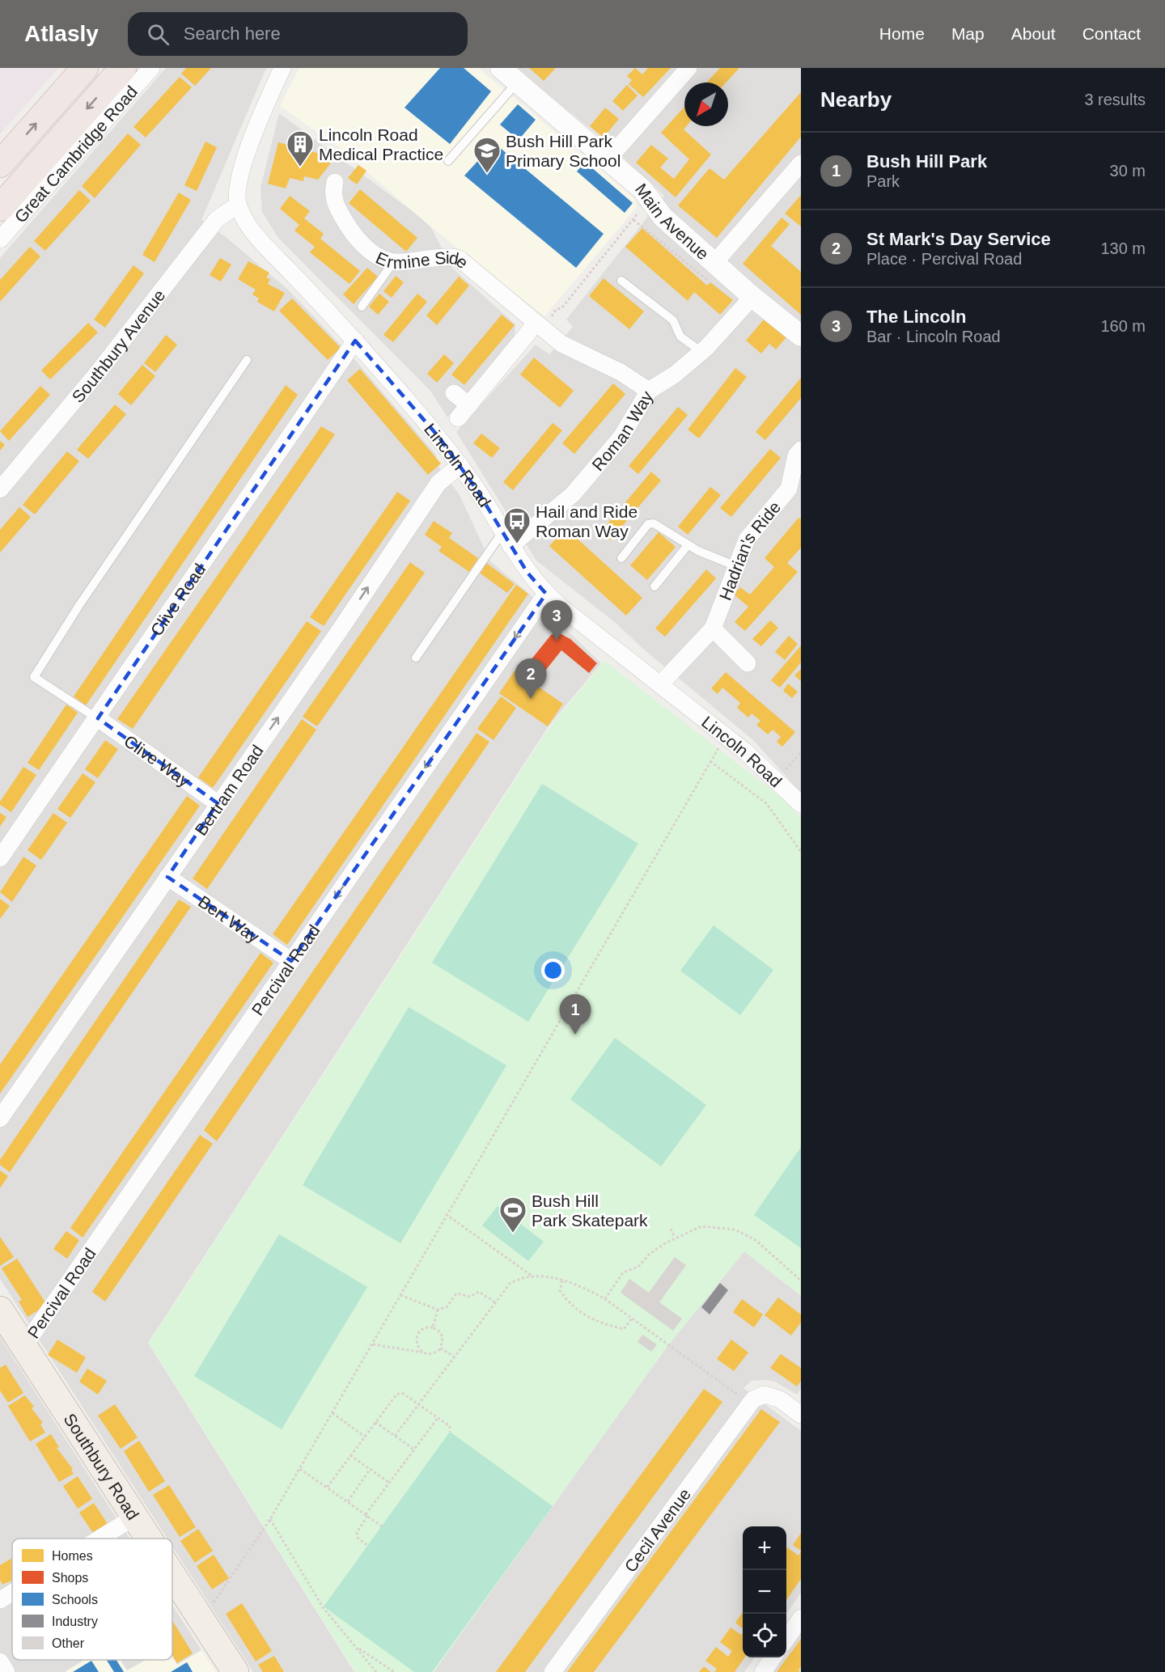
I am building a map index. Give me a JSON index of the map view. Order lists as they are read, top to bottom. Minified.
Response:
{"streets":{"highway":["Great Cambridge Road"],"main road":["Southbury Road"],"street":["Main Avenue","Ermine Side","Southbury Avenue","Roman Way","Lincoln Road","Hadrian's Ride","Clive Road","Clive Way","Bertram Road","Bert Way","Percival Road","Cecil Avenue"]},"crossings":[["Main Avenue","Roman Way"],["Ermine Side","Roman Way"],["Southbury Avenue","Lincoln Road"],["Roman Way","Lincoln Road"],["Lincoln Road","Hadrian's Ride"],["Lincoln Road","Clive Road"],["Lincoln Road","Bertram Road"],["Lincoln Road","Percival Road"],["Clive Road","Clive Way"],["Clive Way","Bertram Road"],["Bertram Road","Bert Way"],["Bert Way","Percival Road"],["Percival Road","Southbury Road"]],"one_way":["Bertram Road","Percival Road"],"places":{"building":["Lincoln Road Medical Practice"],"school or university":["Bush Hill Park Primary School"],"bus stop":["Hail and Ride Roman Way"],"sports":["Bush Hill Park Skatepark"]},"legend":["Homes","Shops","Schools","Industry","Other"],"north":"bottom left","page":{"header":"Atlasly","search":"Search here","nav":["Home","Map","About","Contact"],"heading":["Nearby","3 results"],"list":[{"mark":"1","name":"Bush Hill Park","note":"Park","value":"30 m"},{"mark":"2","name":"St Mark's Day Service","note":"Place · Percival Road","value":"130 m"},{"mark":"3","name":"The Lincoln","note":"Bar · Lincoln Road","value":"160 m"}],"pins":["3","2","1"],"map_buttons":["+","−"]}}
